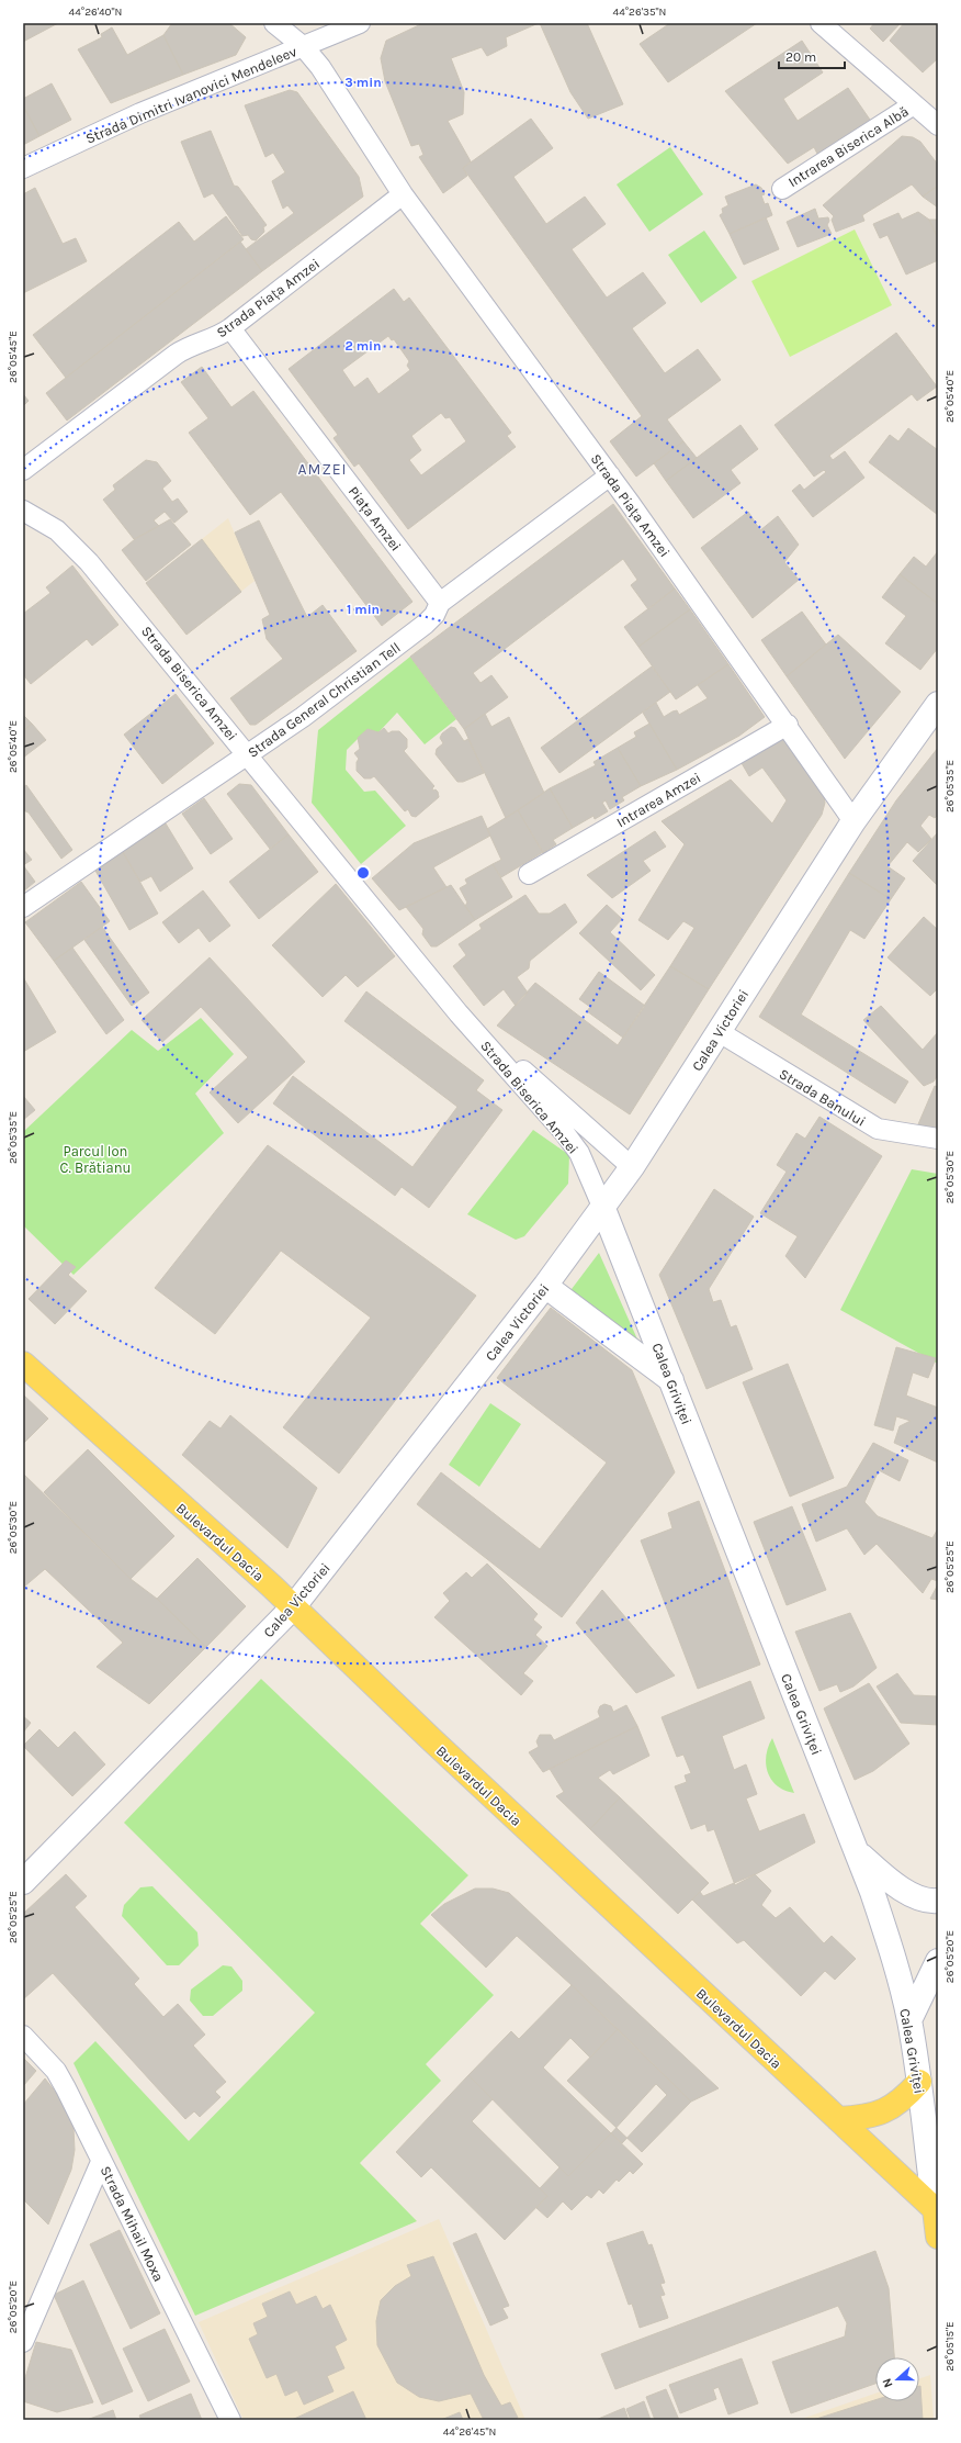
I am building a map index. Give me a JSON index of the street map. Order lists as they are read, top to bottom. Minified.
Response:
{"streets":{"main road":["Calea Victoriei","Calea Griviței","Bulevardul Dacia"],"street":["Strada Dimitri Ivanovici Mendeleev","Intrarea Biserica Albă","Strada Piața Amzei","Piața Amzei","Strada Biserica Amzei","Strada General Christian Tell","Intrarea Amzei","Strada Banului","Strada Mihail Moxa"]},"crossings":[["Strada Dimitri Ivanovici Mendeleev","Strada Piața Amzei"],["Strada Piața Amzei","Piața Amzei"],["Strada Piața Amzei","Strada General Christian Tell"],["Strada Piața Amzei","Intrarea Amzei"],["Strada Piața Amzei","Calea Victoriei"],["Piața Amzei","Strada General Christian Tell"],["Strada Biserica Amzei","Strada General Christian Tell"],["Strada Biserica Amzei","Calea Victoriei"],["Strada Biserica Amzei","Calea Griviței"],["Calea Victoriei","Strada Banului"],["Calea Victoriei","Calea Griviței"],["Calea Victoriei","Bulevardul Dacia"],["Calea Griviței","Bulevardul Dacia"]],"districts":["AMZEI"],"parks":["Parcul Ion C. Brătianu"],"scale_bar":"20 m","north":"left","coordinates":["44°26'40\"N","44°26'35\"N","26°05'45\"E","26°05'40\"E","26°05'35\"E","26°05'30\"E","26°05'25\"E","26°05'20\"E","26°05'15\"E","44°26'45\"N"],"rings":["3 min","2 min","1 min"]}
